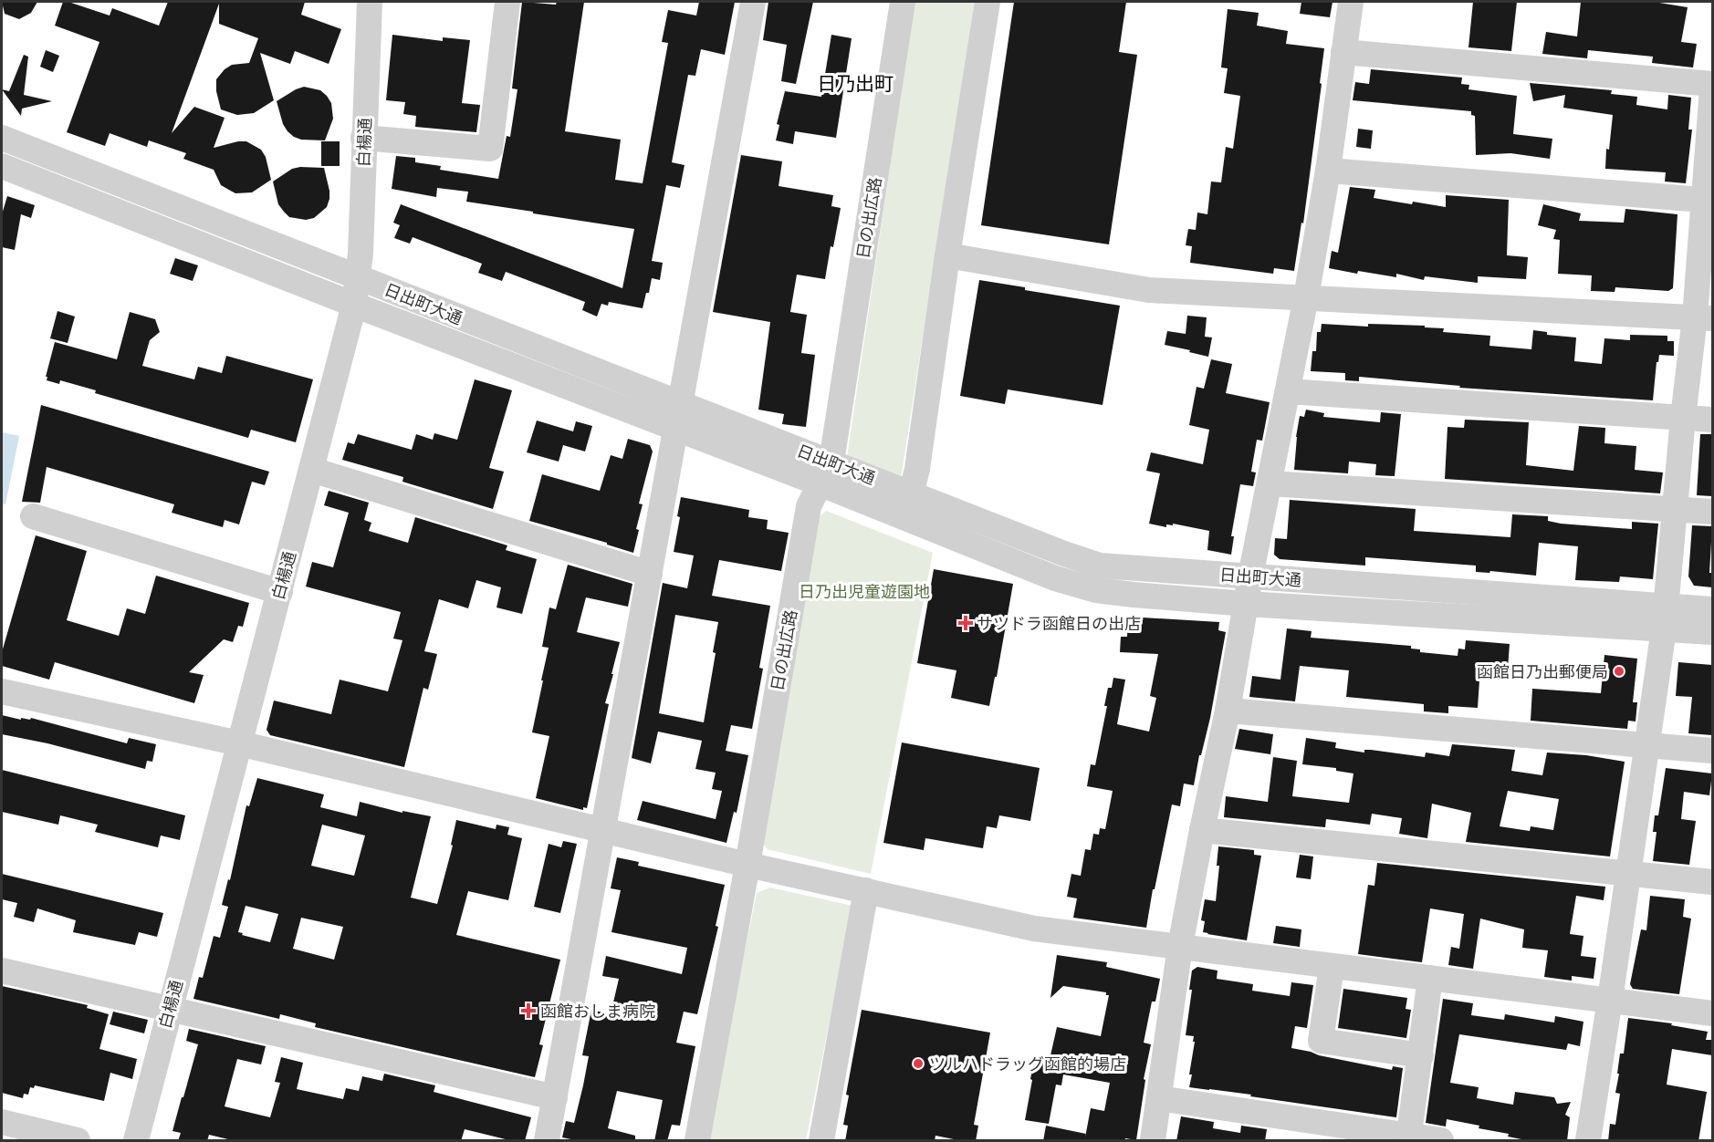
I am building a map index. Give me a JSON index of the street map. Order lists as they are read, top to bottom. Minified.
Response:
{"streets":{"street":["白楊通","日の出広路","日出町大通"]},"crossings":[["白楊通","日出町大通"],["日の出広路","日出町大通"]],"districts":["日乃出町"],"parks":["日乃出児童遊園地"],"places":{"health":["サツドラ函館日の出店","函館おしま病院"],"other":["函館日乃出郵便局","ツルハドラッグ函館的場店"]}}
